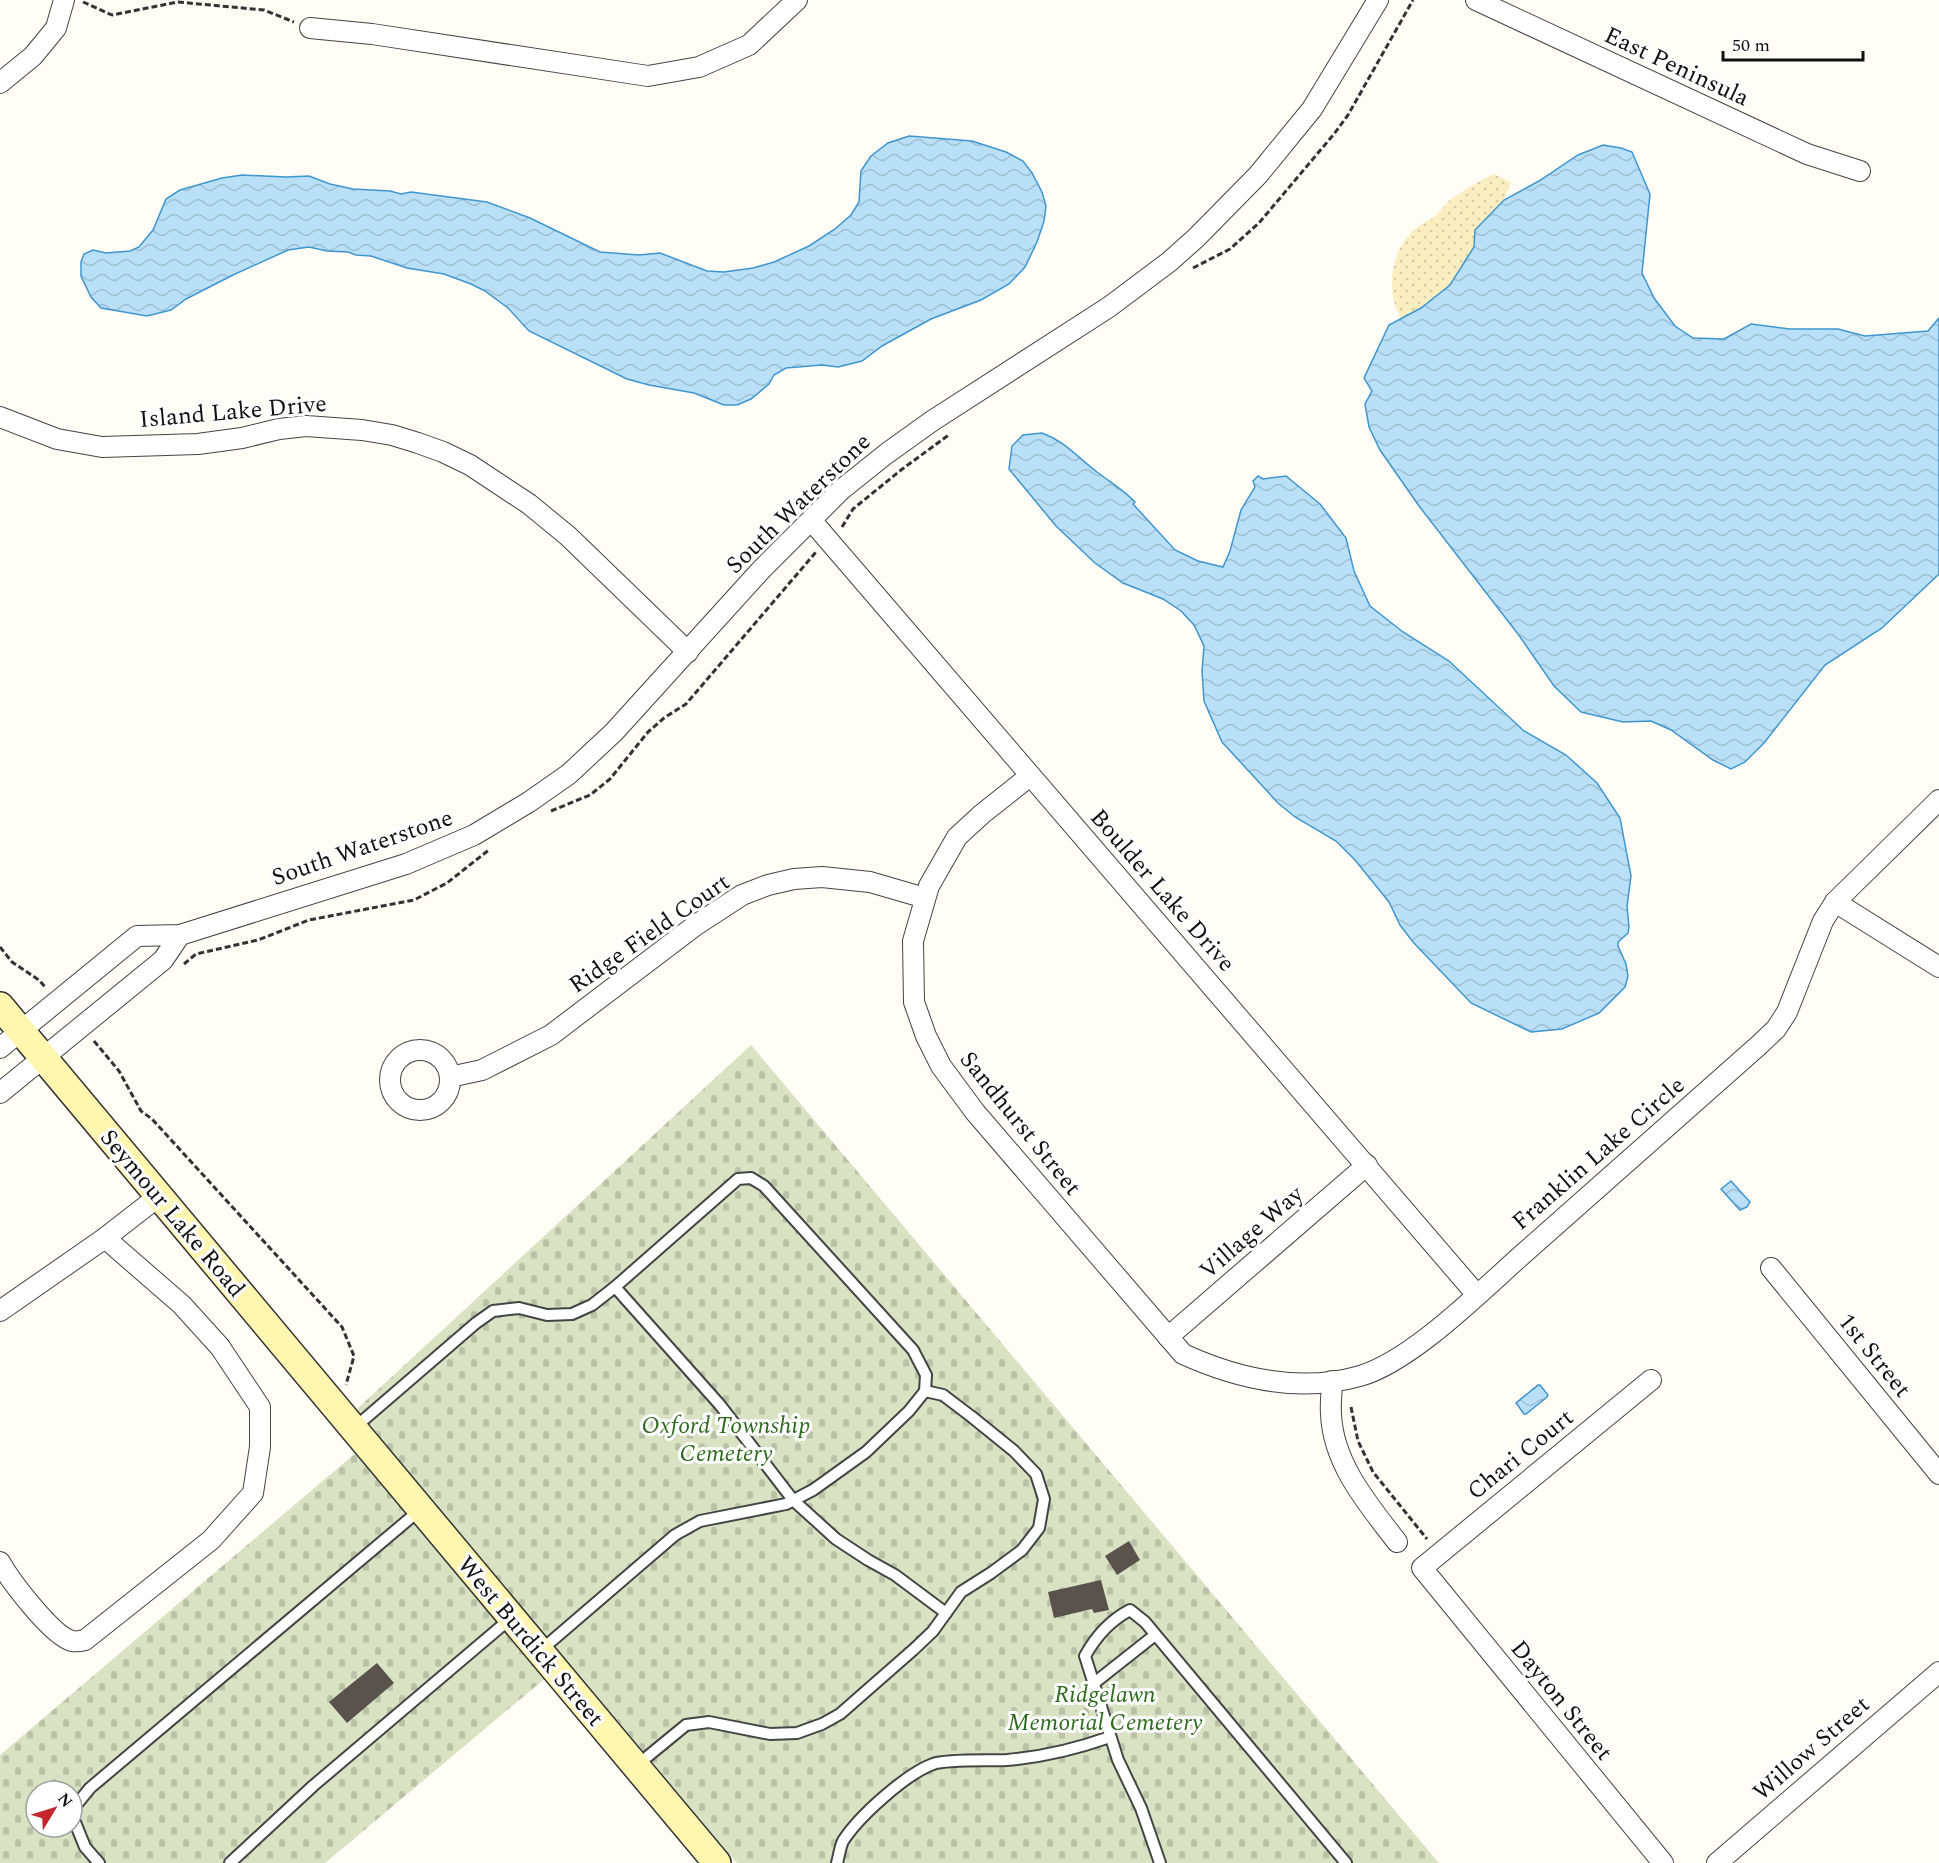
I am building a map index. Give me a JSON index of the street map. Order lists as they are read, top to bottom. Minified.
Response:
{"streets":{"street":["East Peninsula","Island Lake Drive","South Waterstone","Boulder Lake Drive","Ridge Field Court","Sandhurst Street","Franklin Lake Circle","Seymour Lake Road","Village Way","1st Street","Chari Court","West Burdick Street","Dayton Street","Willow Street"]},"crossings":[["Island Lake Drive","South Waterstone"],["South Waterstone","Boulder Lake Drive"],["South Waterstone","Seymour Lake Road"],["Boulder Lake Drive","Sandhurst Street"],["Boulder Lake Drive","Franklin Lake Circle"],["Boulder Lake Drive","Village Way"],["Ridge Field Court","Sandhurst Street"],["Sandhurst Street","Franklin Lake Circle"],["Sandhurst Street","Village Way"],["Seymour Lake Road","West Burdick Street"],["Chari Court","Dayton Street"]],"parks":["Oxford Township Cemetery","Ridgelawn Memorial Cemetery"],"scale_bar":"50 m","north":"top right"}
